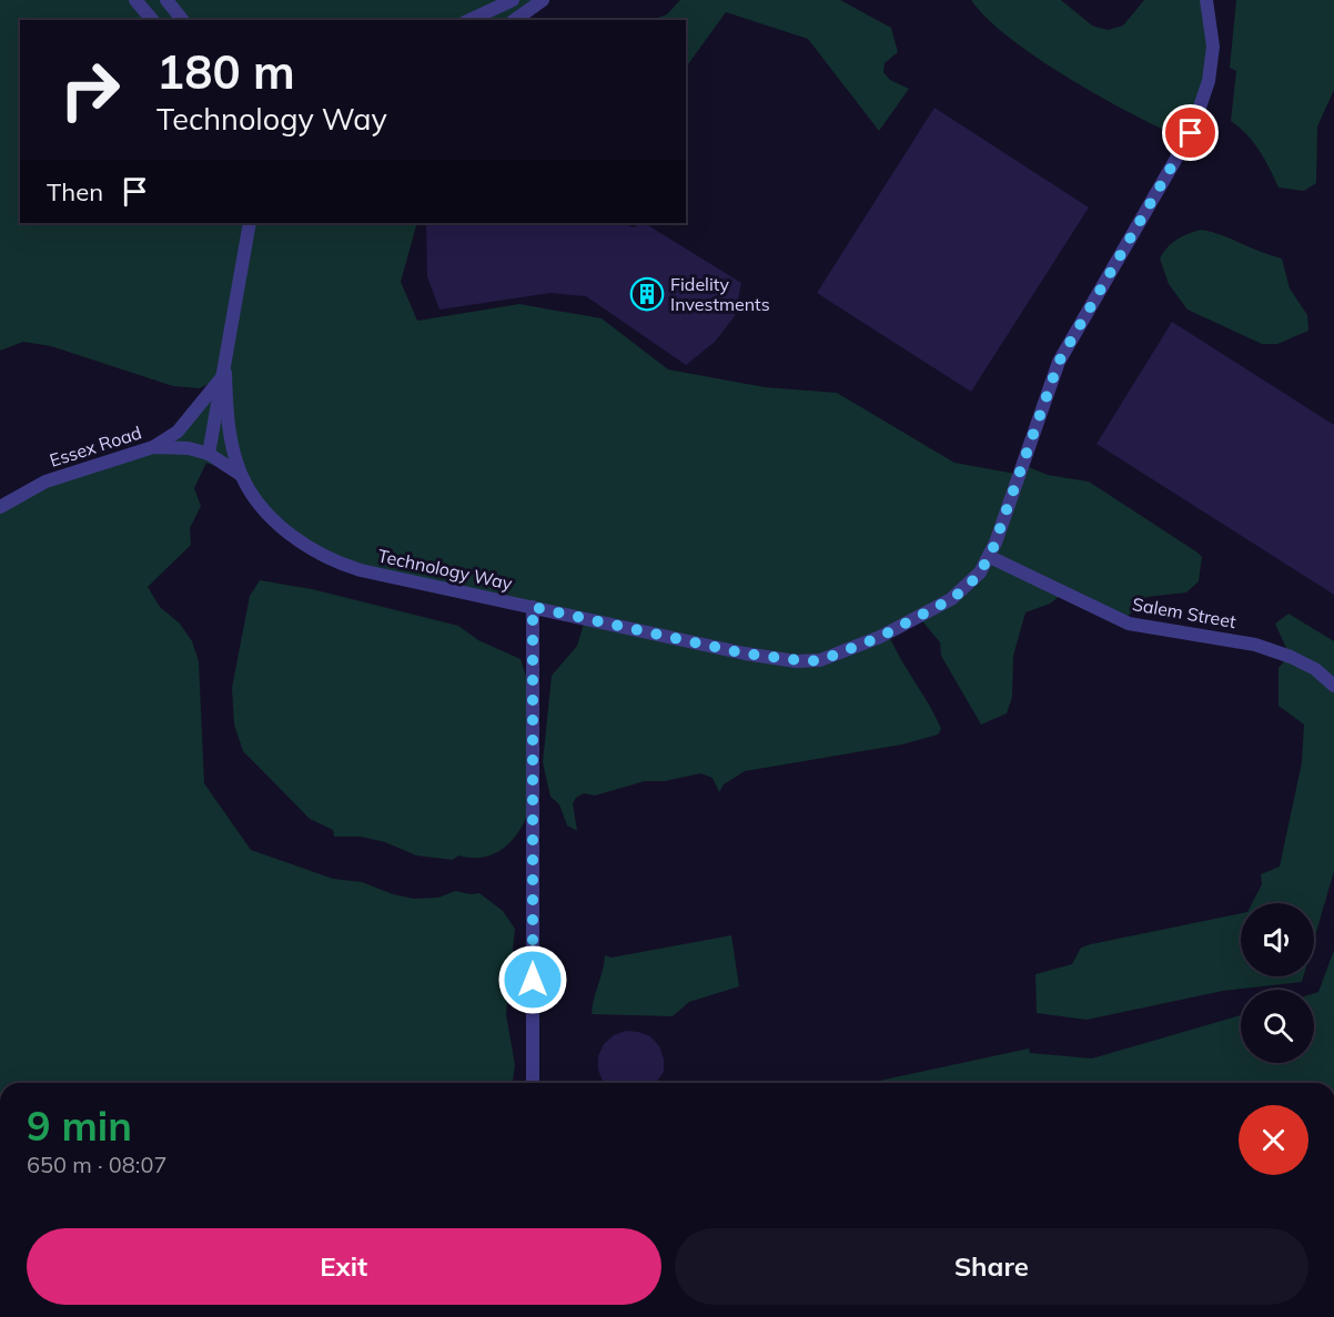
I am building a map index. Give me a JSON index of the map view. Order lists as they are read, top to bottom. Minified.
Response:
{"streets":{"street":["Essex Road","Technology Way","Salem Street"]},"crossings":[["Essex Road","Technology Way"],["Technology Way","Salem Street"]],"places":{"building":["Fidelity Investments"]},"page":{"turn":["180 m","Technology Way"],"then":"Then","heading":["9 min","650 m · 08:07"],"buttons":["Exit","Share"]}}
